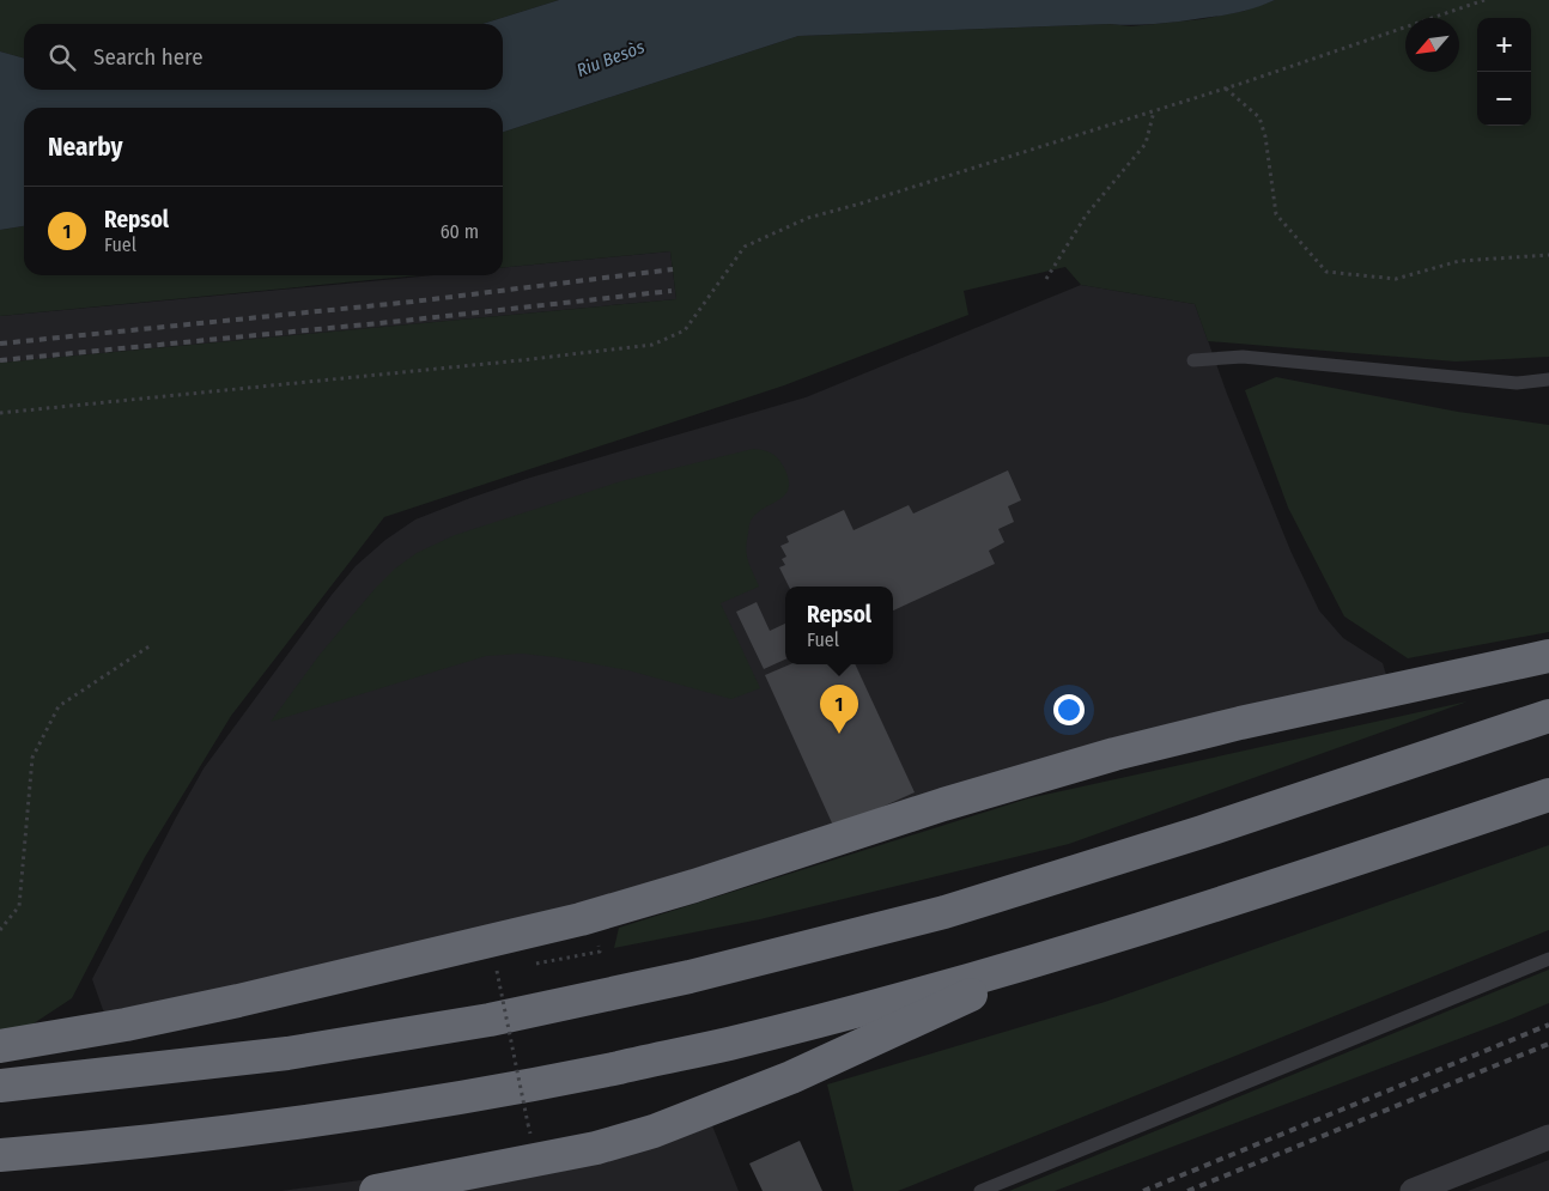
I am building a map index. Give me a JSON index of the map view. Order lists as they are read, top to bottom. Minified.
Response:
{"water":["Riu Besòs"],"north":"bottom left","page":{"map_buttons":["+","−"],"search":"Search here","heading":"Nearby","list":[{"mark":"1","name":"Repsol","note":"Fuel","value":"60 m"}],"popup":["Repsol","Fuel"],"pins":"1"}}
